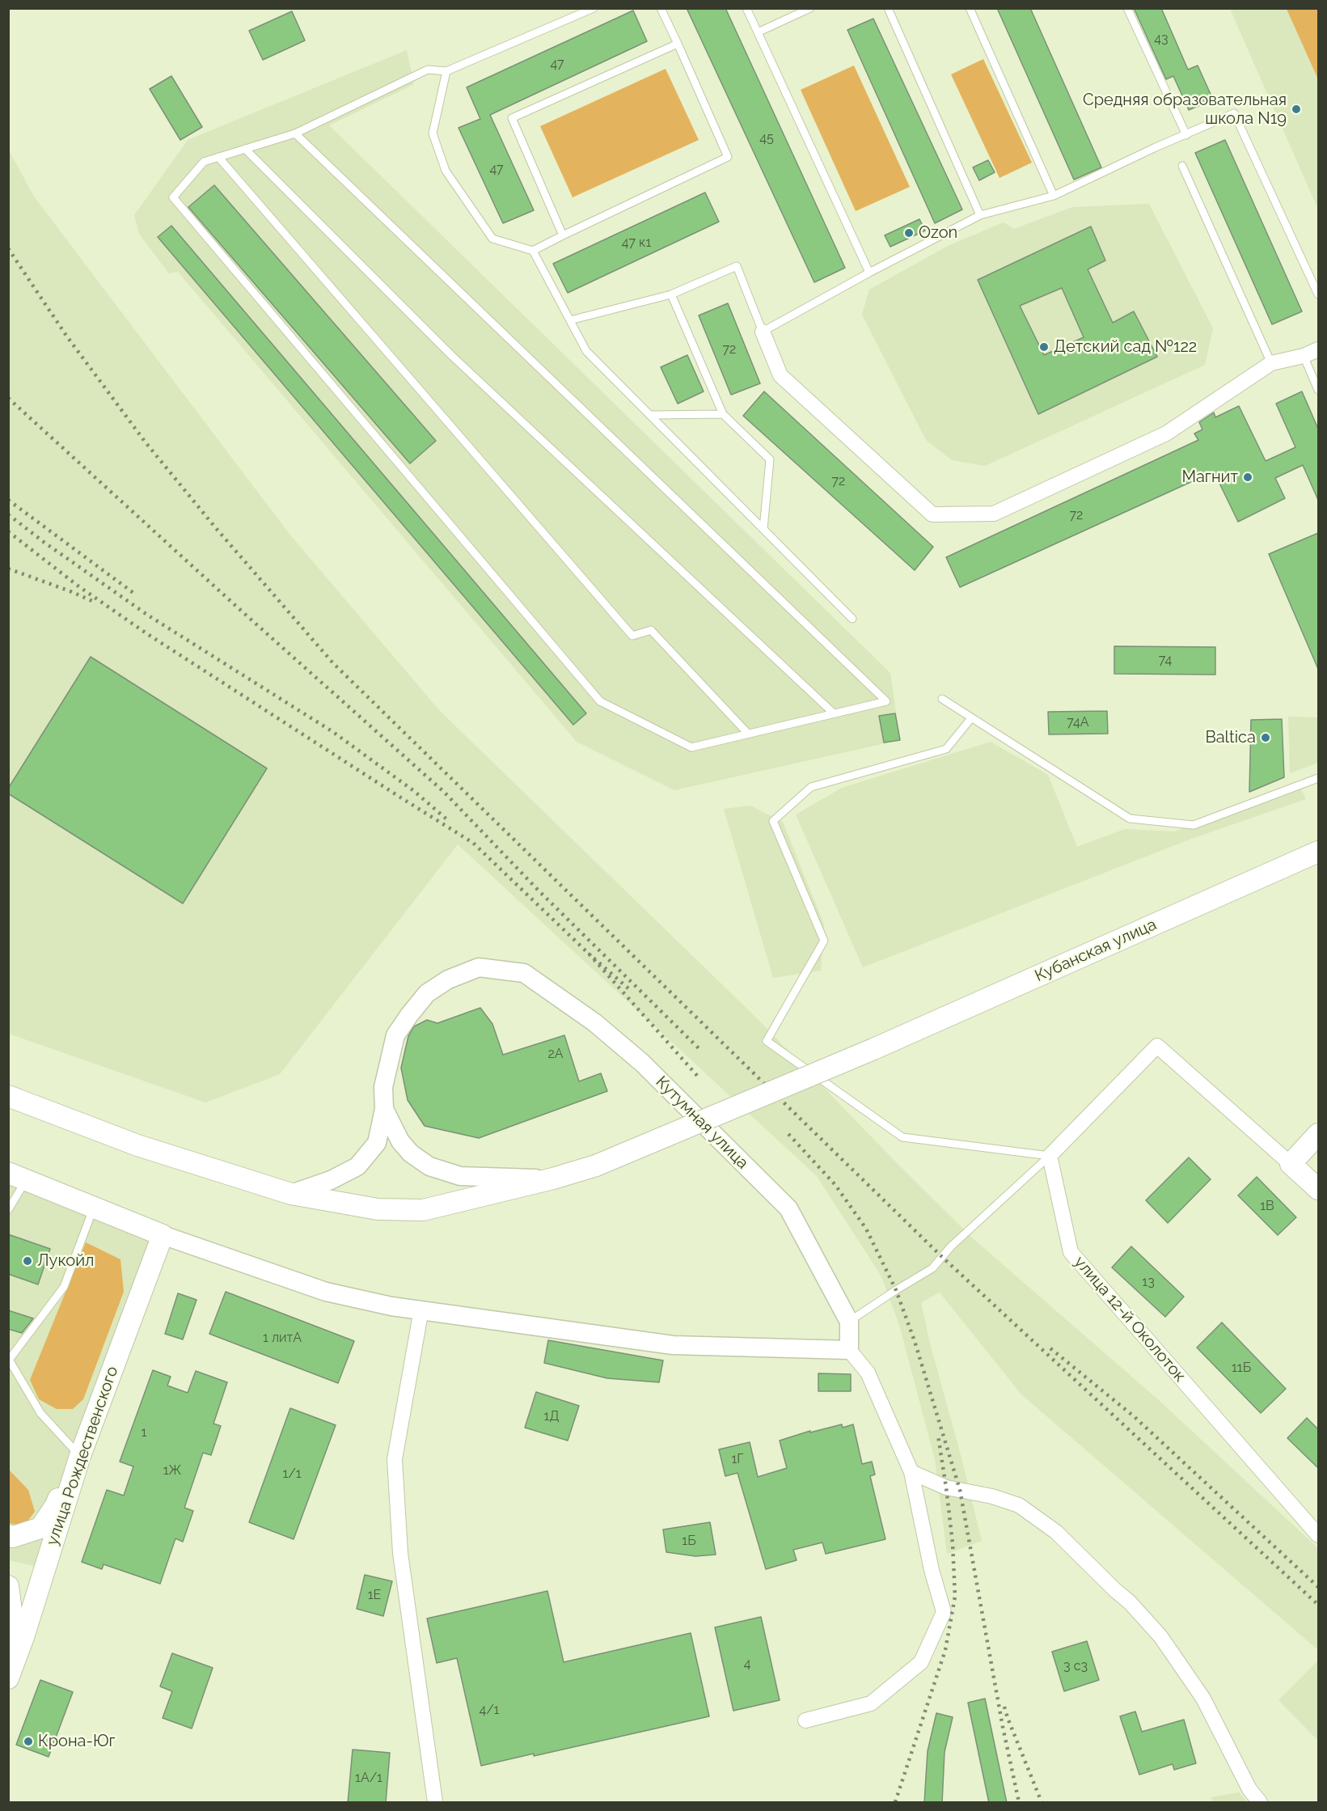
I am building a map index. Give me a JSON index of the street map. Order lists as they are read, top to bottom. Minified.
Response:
{"streets":{"main road":["Кубанская улица","улица Рождественского"],"street":["Кутумная улица","улица 12-й Околоток"]},"places":["Средняя образовательная школа N19","Ozon","Детский сад №122","Магнит","Baltica","Лукойл","Крона-Юг"],"house_numbers":["43","47","45","47","47 к1","72","72","72","74","74А","2А","1В","13","1 литА","11Б","1Д","1","1Г","1Ж","1/1","1Б","1Е","4","3 с3","4/1","1А/1"]}
